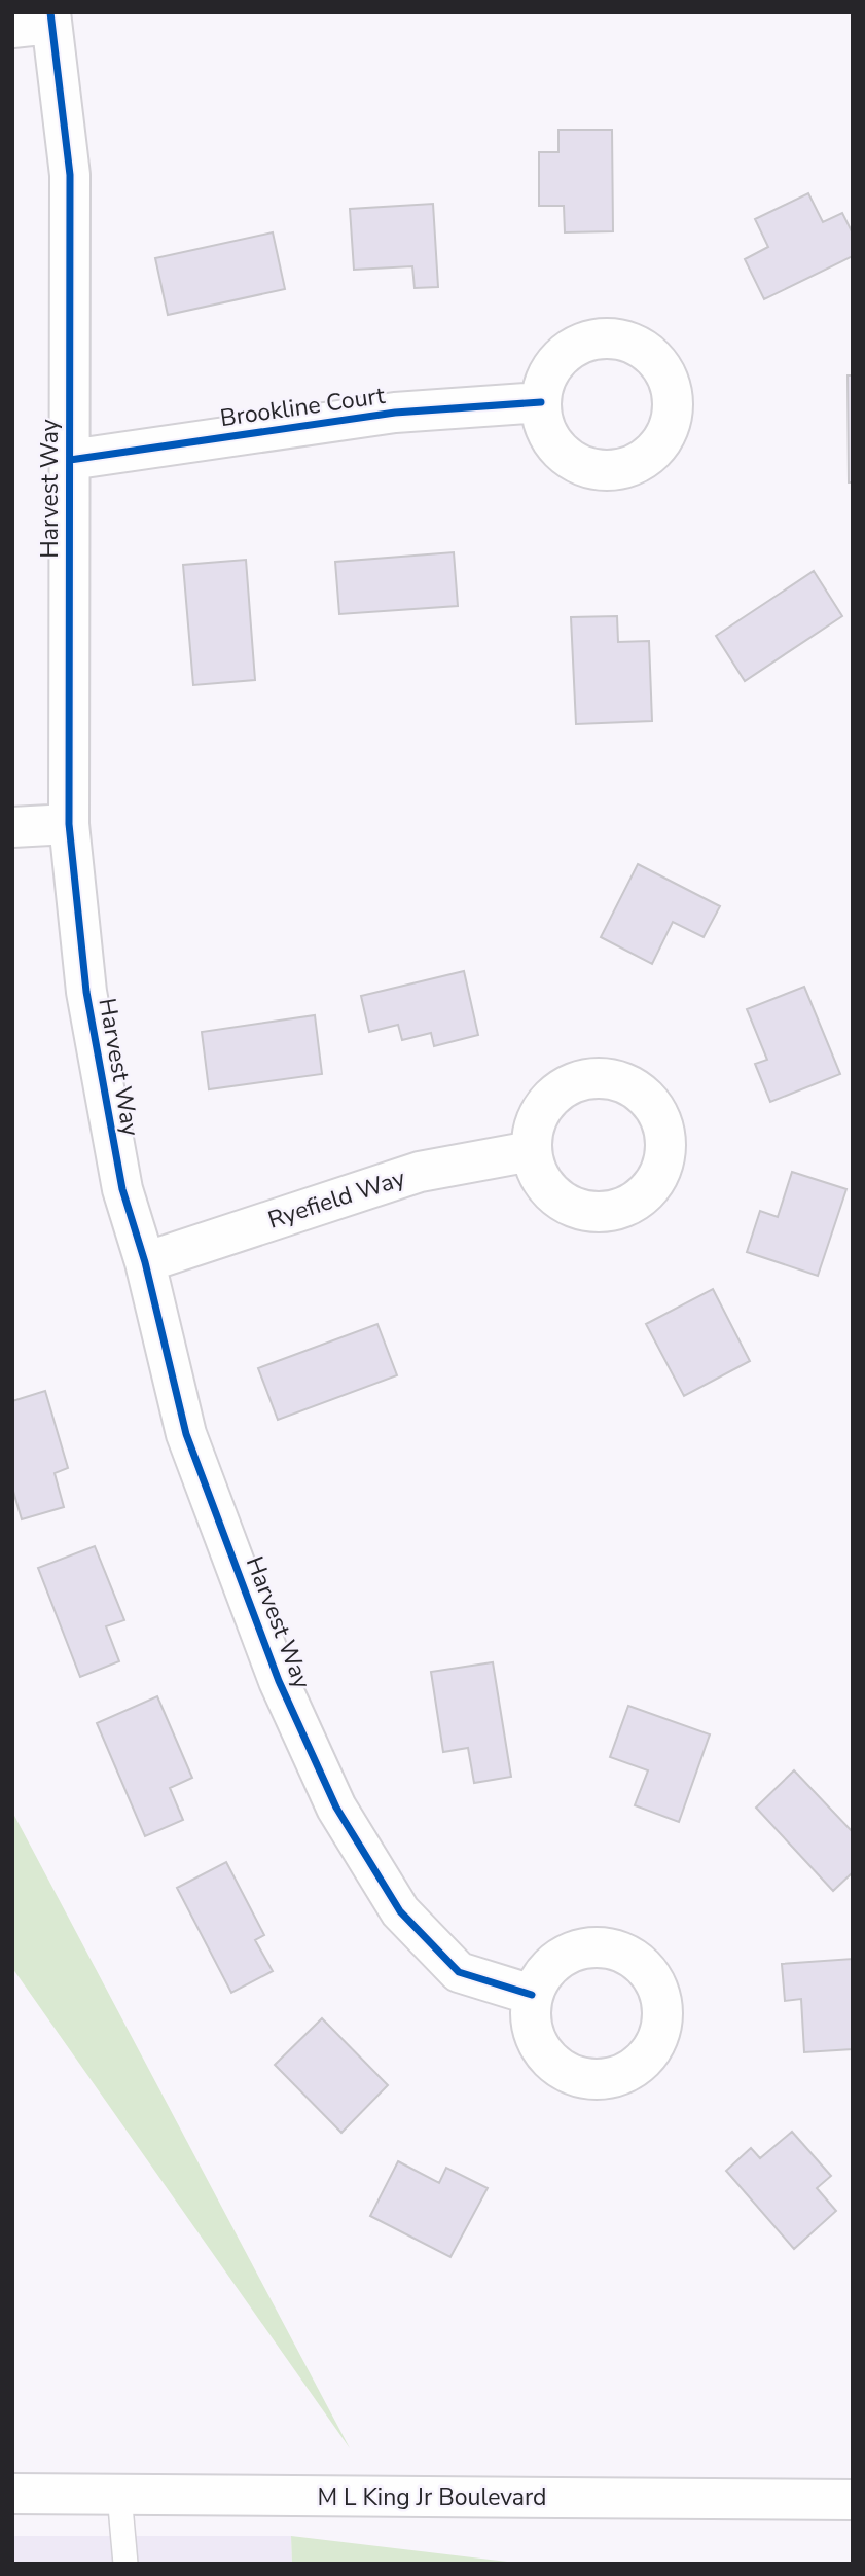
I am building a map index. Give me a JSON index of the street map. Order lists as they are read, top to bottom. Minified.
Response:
{"streets":{"street":["Brookline Court","Harvest Way","Ryefield Way","M L King Jr Boulevard"]},"crossings":[["Brookline Court","Harvest Way"],["Harvest Way","Ryefield Way"]]}
